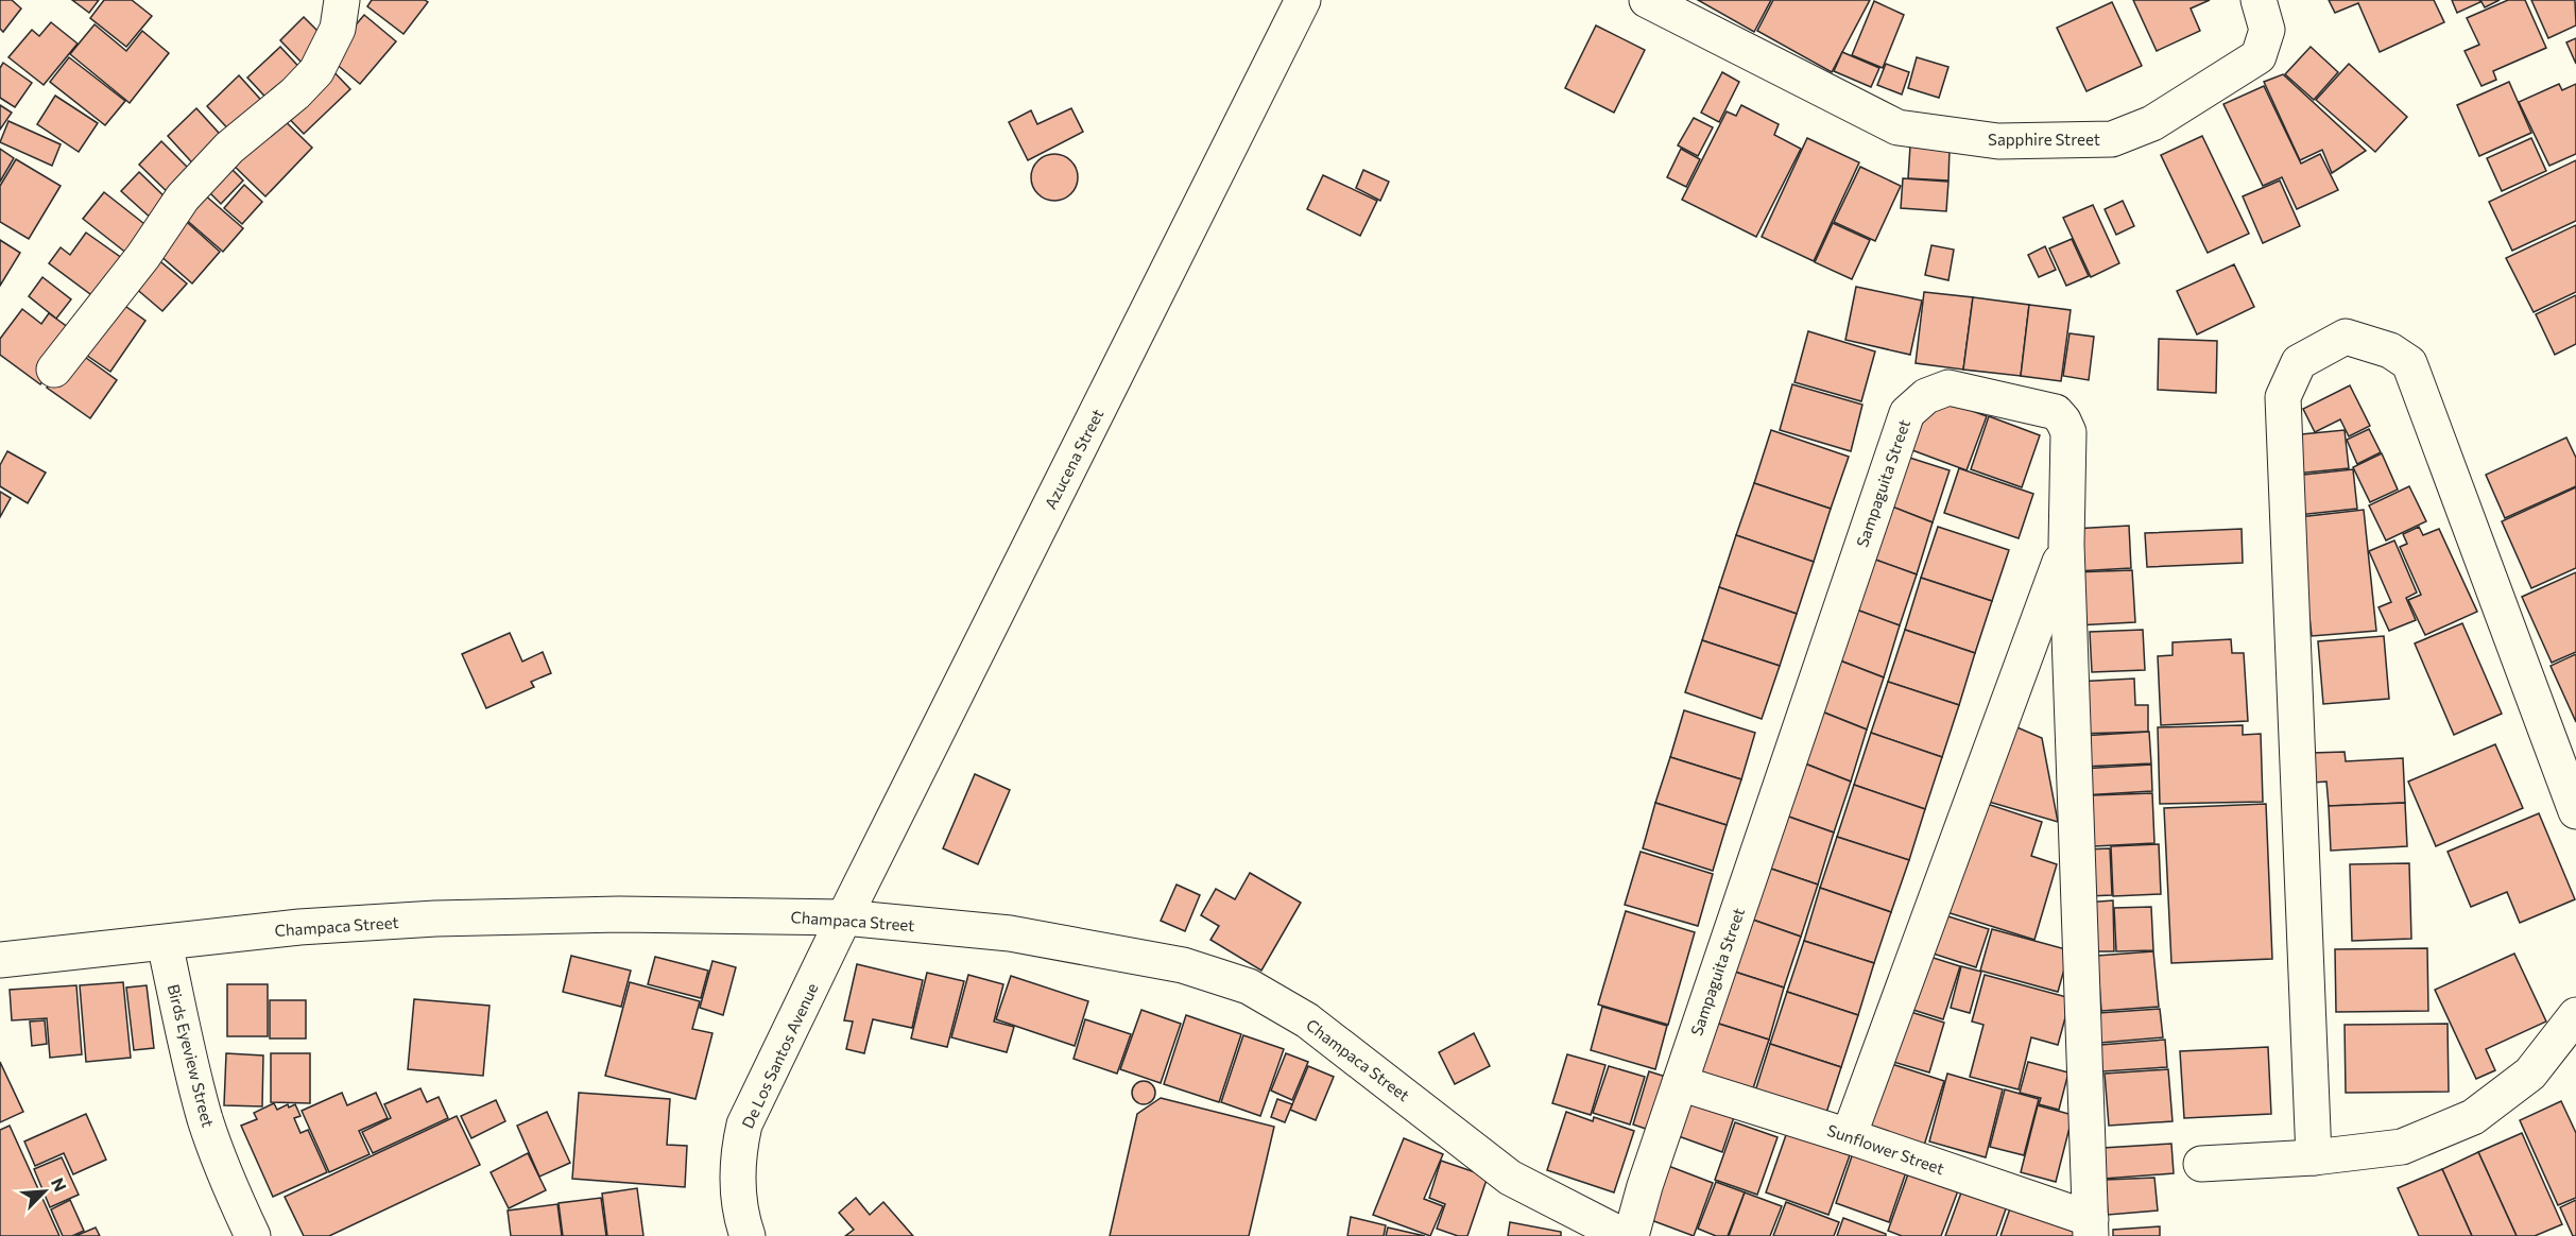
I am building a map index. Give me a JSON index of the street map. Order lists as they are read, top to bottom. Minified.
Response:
{"streets":{"street":["Sapphire Street","Azucena Street","Sampaguita Street","Champaca Street","Birds Eyeview Street","De Los Santos Avenue","Sunflower Street"]},"crossings":[["Azucena Street","Champaca Street"],["Azucena Street","De Los Santos Avenue"],["Sampaguita Street","Sunflower Street"],["Champaca Street","Birds Eyeview Street"],["Champaca Street","De Los Santos Avenue"]],"north":"top right"}
